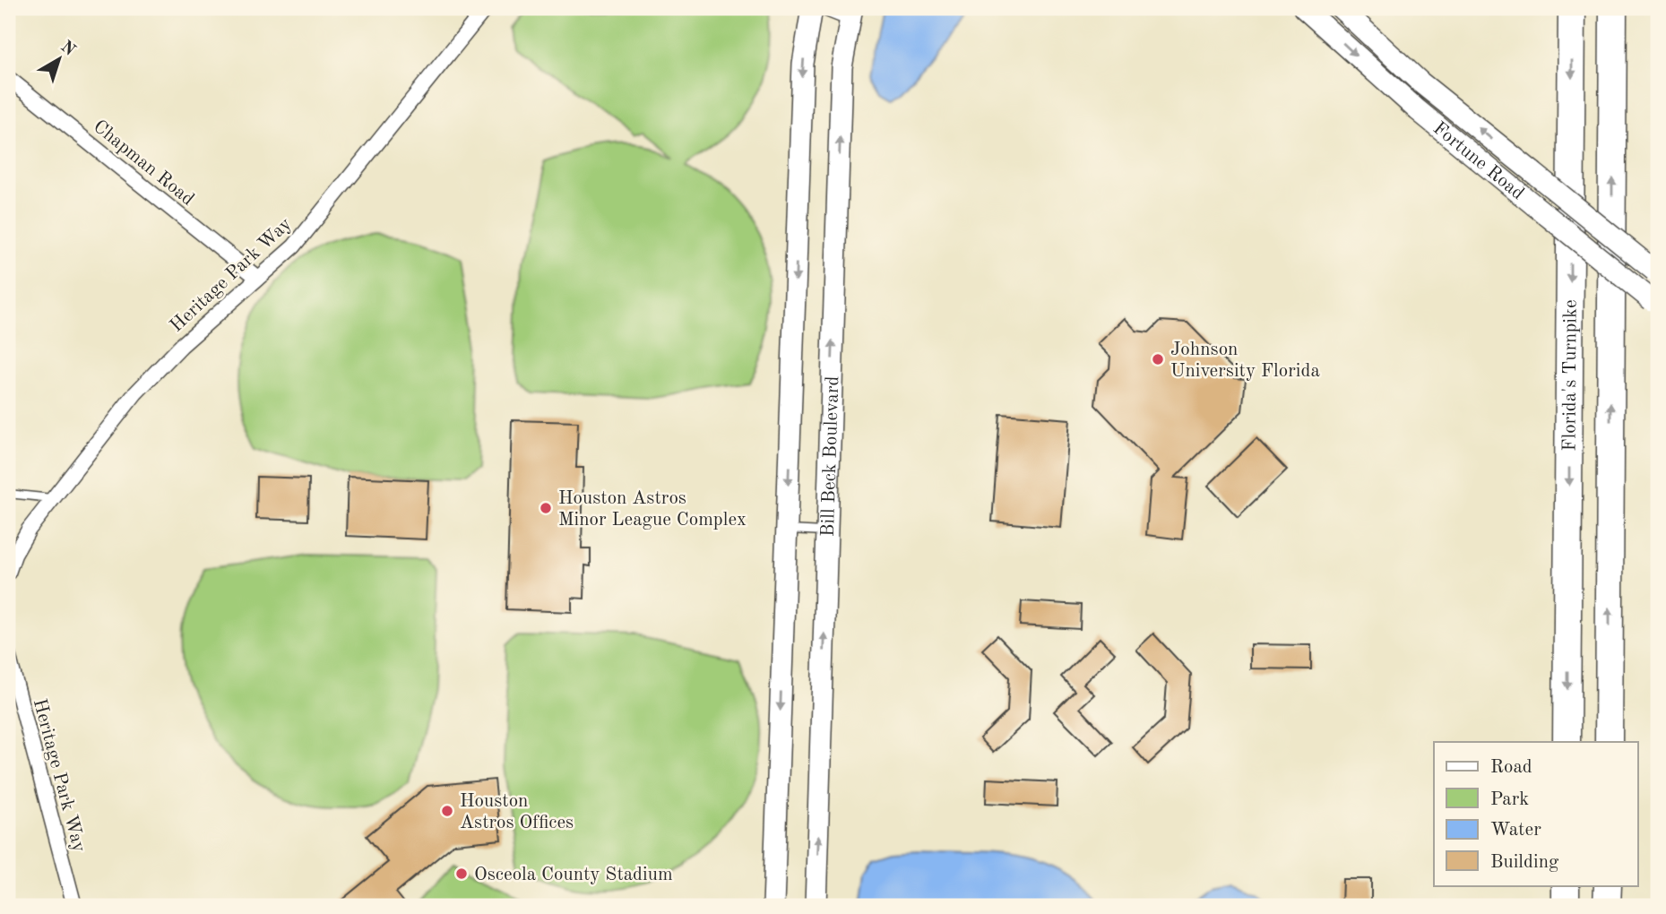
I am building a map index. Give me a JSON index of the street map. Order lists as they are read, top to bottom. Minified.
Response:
{"streets":{"highway":["Florida's Turnpike"],"street":["Fortune Road","Chapman Road","Heritage Park Way","Bill Beck Boulevard"]},"crossings":[["Chapman Road","Heritage Park Way"]],"places":["Johnson University Florida","Houston Astros Minor League Complex","Houston Astros Offices","Osceola County Stadium"],"legend":["Road","Park","Water","Building"],"north":"top right"}
